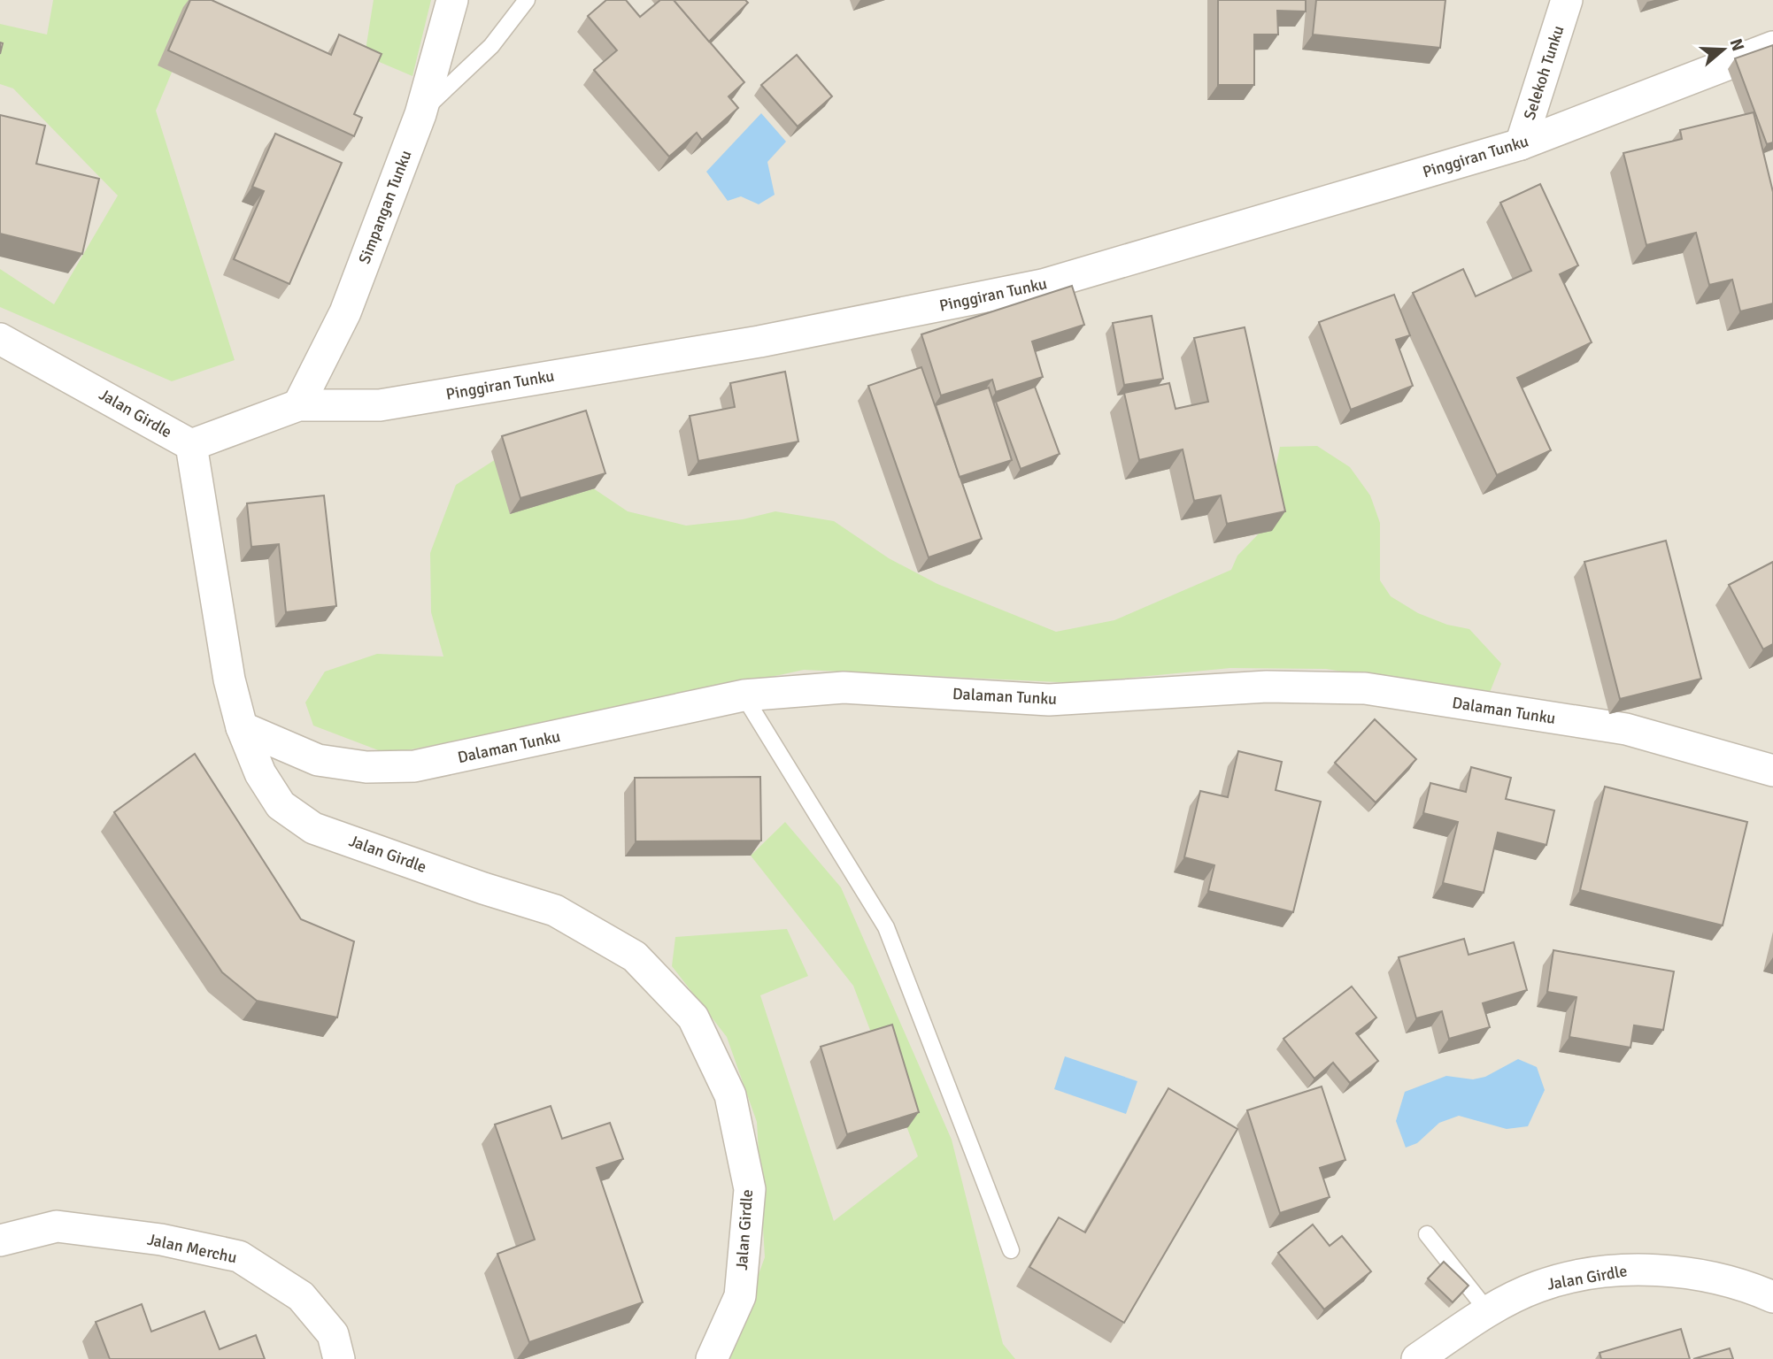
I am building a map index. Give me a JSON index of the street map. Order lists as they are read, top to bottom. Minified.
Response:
{"streets":{"street":["Selekoh Tunku","Pinggiran Tunku","Simpangan Tunku","Jalan Girdle","Dalaman Tunku","Jalan Merchu"]},"crossings":[["Selekoh Tunku","Pinggiran Tunku"],["Pinggiran Tunku","Simpangan Tunku"],["Pinggiran Tunku","Jalan Girdle"],["Jalan Girdle","Dalaman Tunku"]],"north":"right"}
